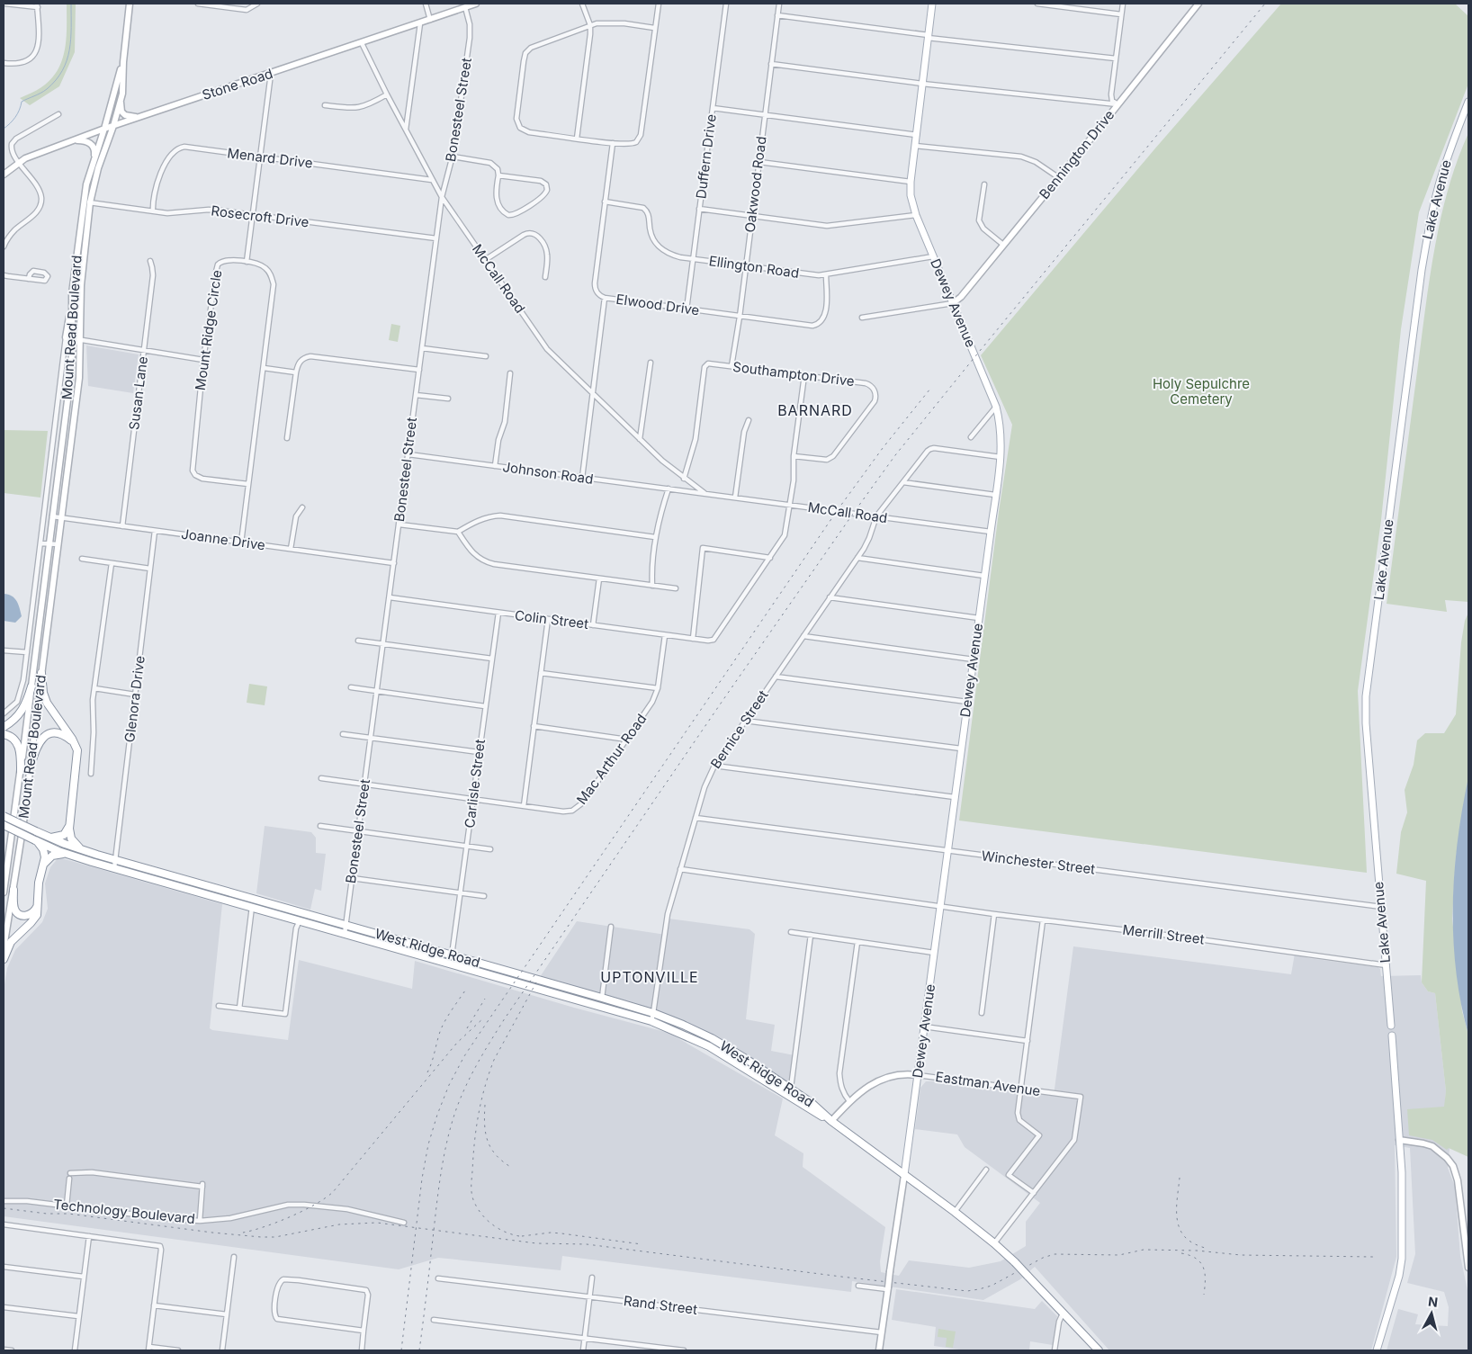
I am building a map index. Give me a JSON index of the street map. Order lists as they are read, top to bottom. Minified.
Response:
{"streets":{"highway":["West Ridge Road"],"main road":["Stone Road","Bennington Drive","Lake Avenue","Dewey Avenue","Mount Read Boulevard","Eastman Avenue"],"street":["Bonesteel Street","Duffern Drive","Menard Drive","Oakwood Road","Rosecroft Drive","Ellington Road","McCall Road","Elwood Drive","Mount Ridge Circle","Southampton Drive","Susan Lane","Johnson Road","Joanne Drive","Colin Street","Glenora Drive","Bernice Street","Mac Arthur Road","Carlisle Street","Winchester Street","Merrill Street","Technology Boulevard","Rand Street"]},"crossings":[["Stone Road","Bonesteel Street"],["Stone Road","McCall Road"],["Stone Road","Mount Read Boulevard"],["Bonesteel Street","Rosecroft Drive"],["Bonesteel Street","McCall Road"],["Bonesteel Street","Johnson Road"],["Bonesteel Street","Joanne Drive"],["Bonesteel Street","Colin Street"],["Bonesteel Street","Mac Arthur Road"],["Bonesteel Street","West Ridge Road"],["Bennington Drive","Dewey Avenue"],["Duffern Drive","Ellington Road"],["Duffern Drive","Elwood Drive"],["Menard Drive","Rosecroft Drive"],["Menard Drive","McCall Road"],["Oakwood Road","Ellington Road"],["Oakwood Road","Elwood Drive"],["Oakwood Road","Southampton Drive"],["Lake Avenue","Winchester Street"],["Lake Avenue","Merrill Street"],["Rosecroft Drive","Mount Read Boulevard"],["Ellington Road","Dewey Avenue"],["Ellington Road","Elwood Drive"],["McCall Road","Dewey Avenue"],["McCall Road","Southampton Drive"],["McCall Road","Johnson Road"],["McCall Road","Bernice Street"],["Dewey Avenue","Bernice Street"],["Dewey Avenue","Winchester Street"],["Dewey Avenue","Merrill Street"],["Dewey Avenue","West Ridge Road"],["Dewey Avenue","Eastman Avenue"],["Dewey Avenue","Rand Street"],["Mount Read Boulevard","Joanne Drive"],["Mount Ridge Circle","Joanne Drive"],["Susan Lane","Joanne Drive"],["Joanne Drive","Glenora Drive"],["Colin Street","Mac Arthur Road"],["Colin Street","Carlisle Street"],["Glenora Drive","West Ridge Road"],["Bernice Street","Winchester Street"],["Bernice Street","Merrill Street"],["Bernice Street","West Ridge Road"],["Mac Arthur Road","Carlisle Street"],["Carlisle Street","West Ridge Road"],["West Ridge Road","Eastman Avenue"]],"districts":["BARNARD","UPTONVILLE"],"parks":["Holy Sepulchre Cemetery"],"north":"top"}
